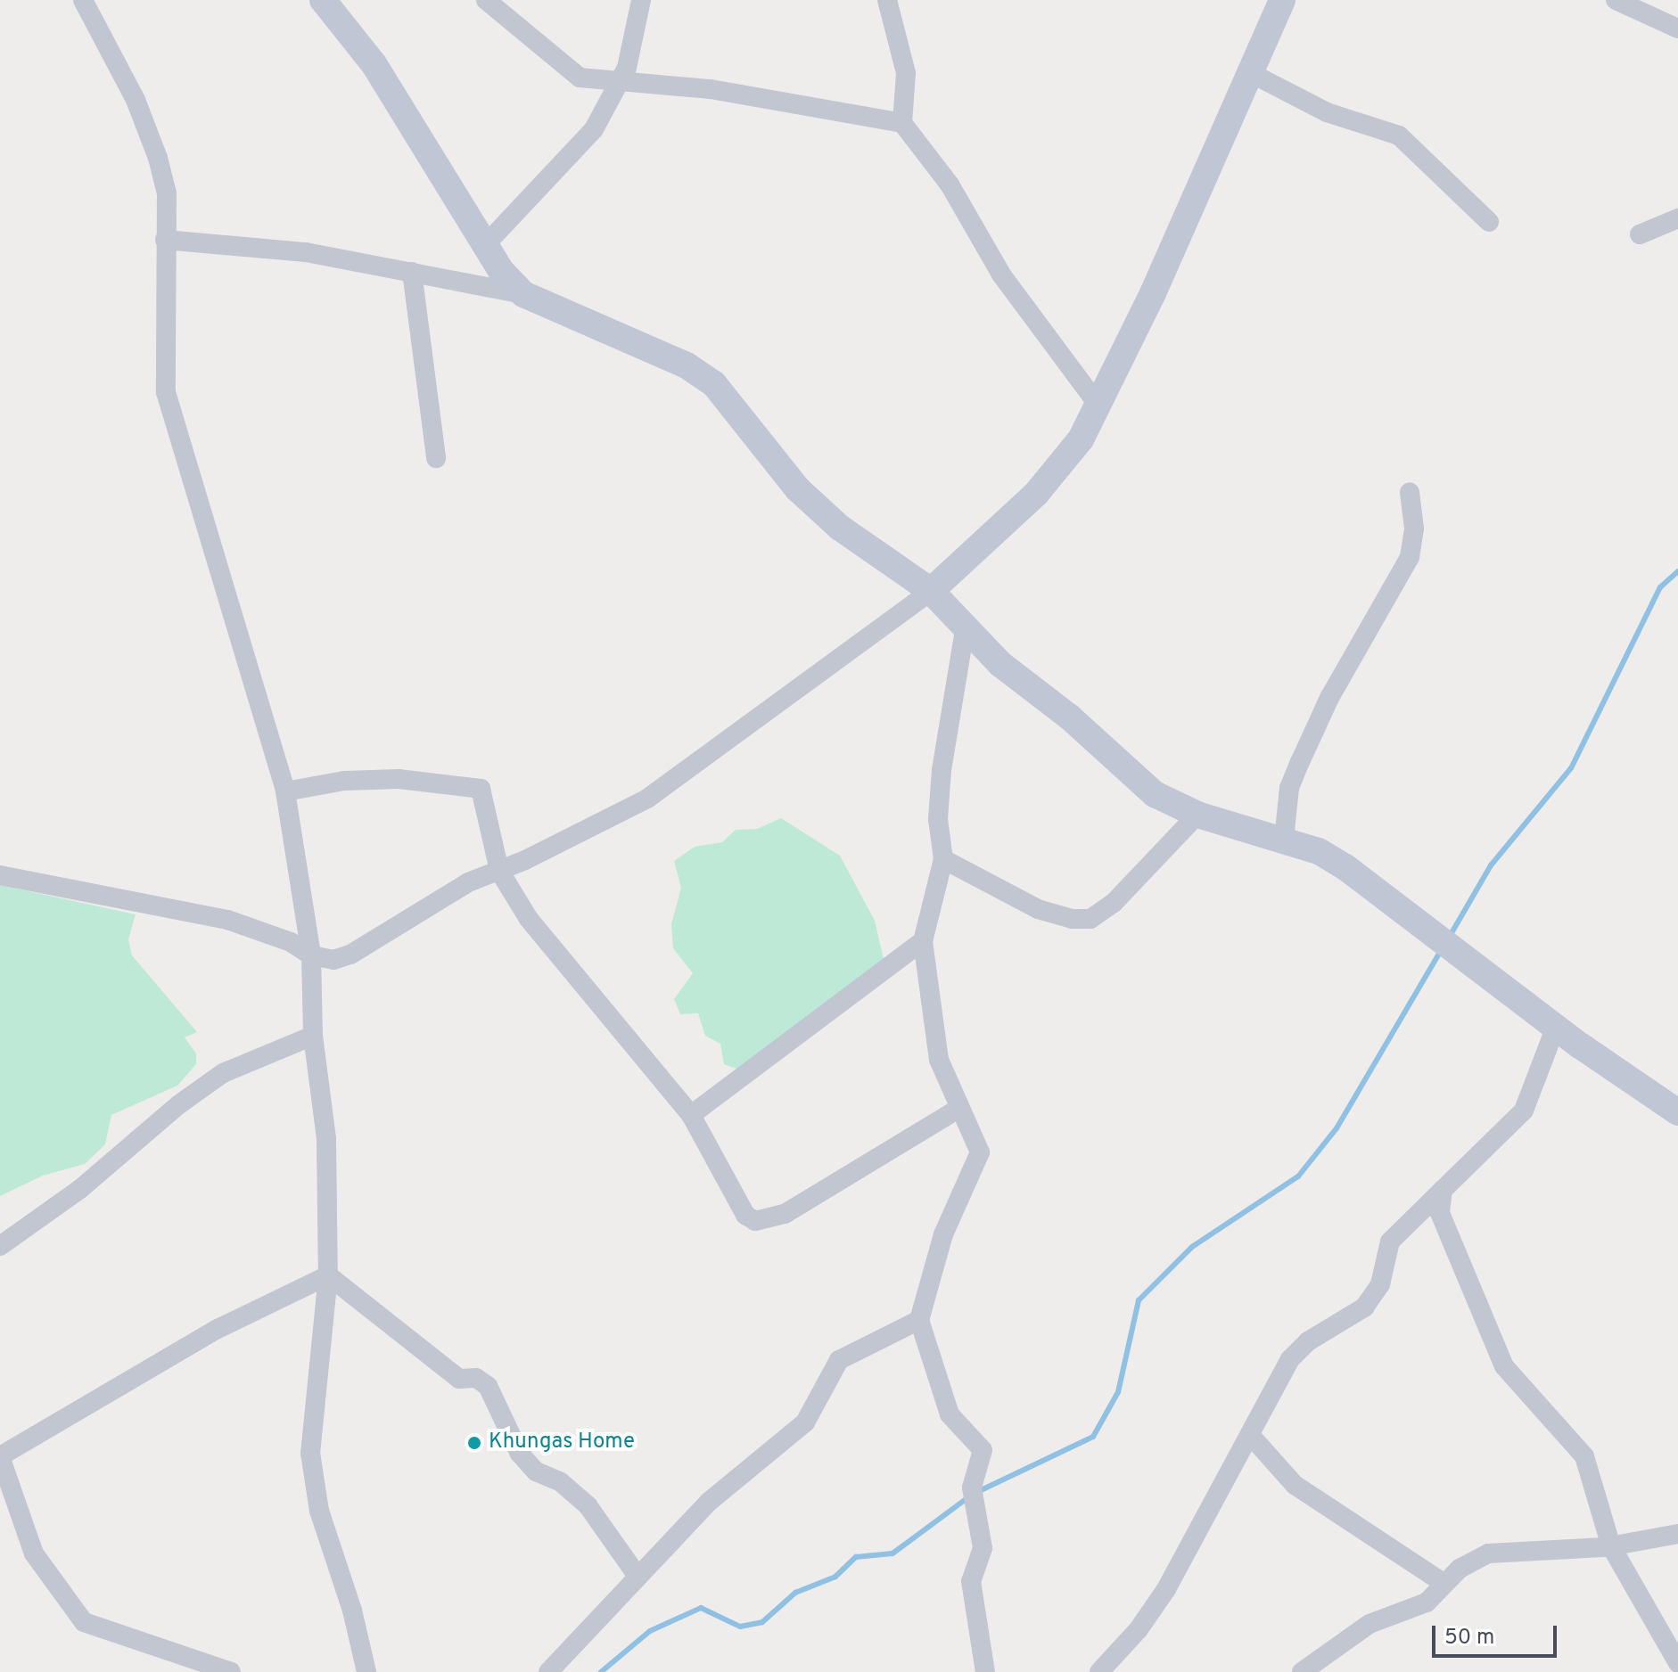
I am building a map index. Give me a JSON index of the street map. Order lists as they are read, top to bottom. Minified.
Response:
{"places":["Khungas Home"],"scale_bar":"50 m"}
